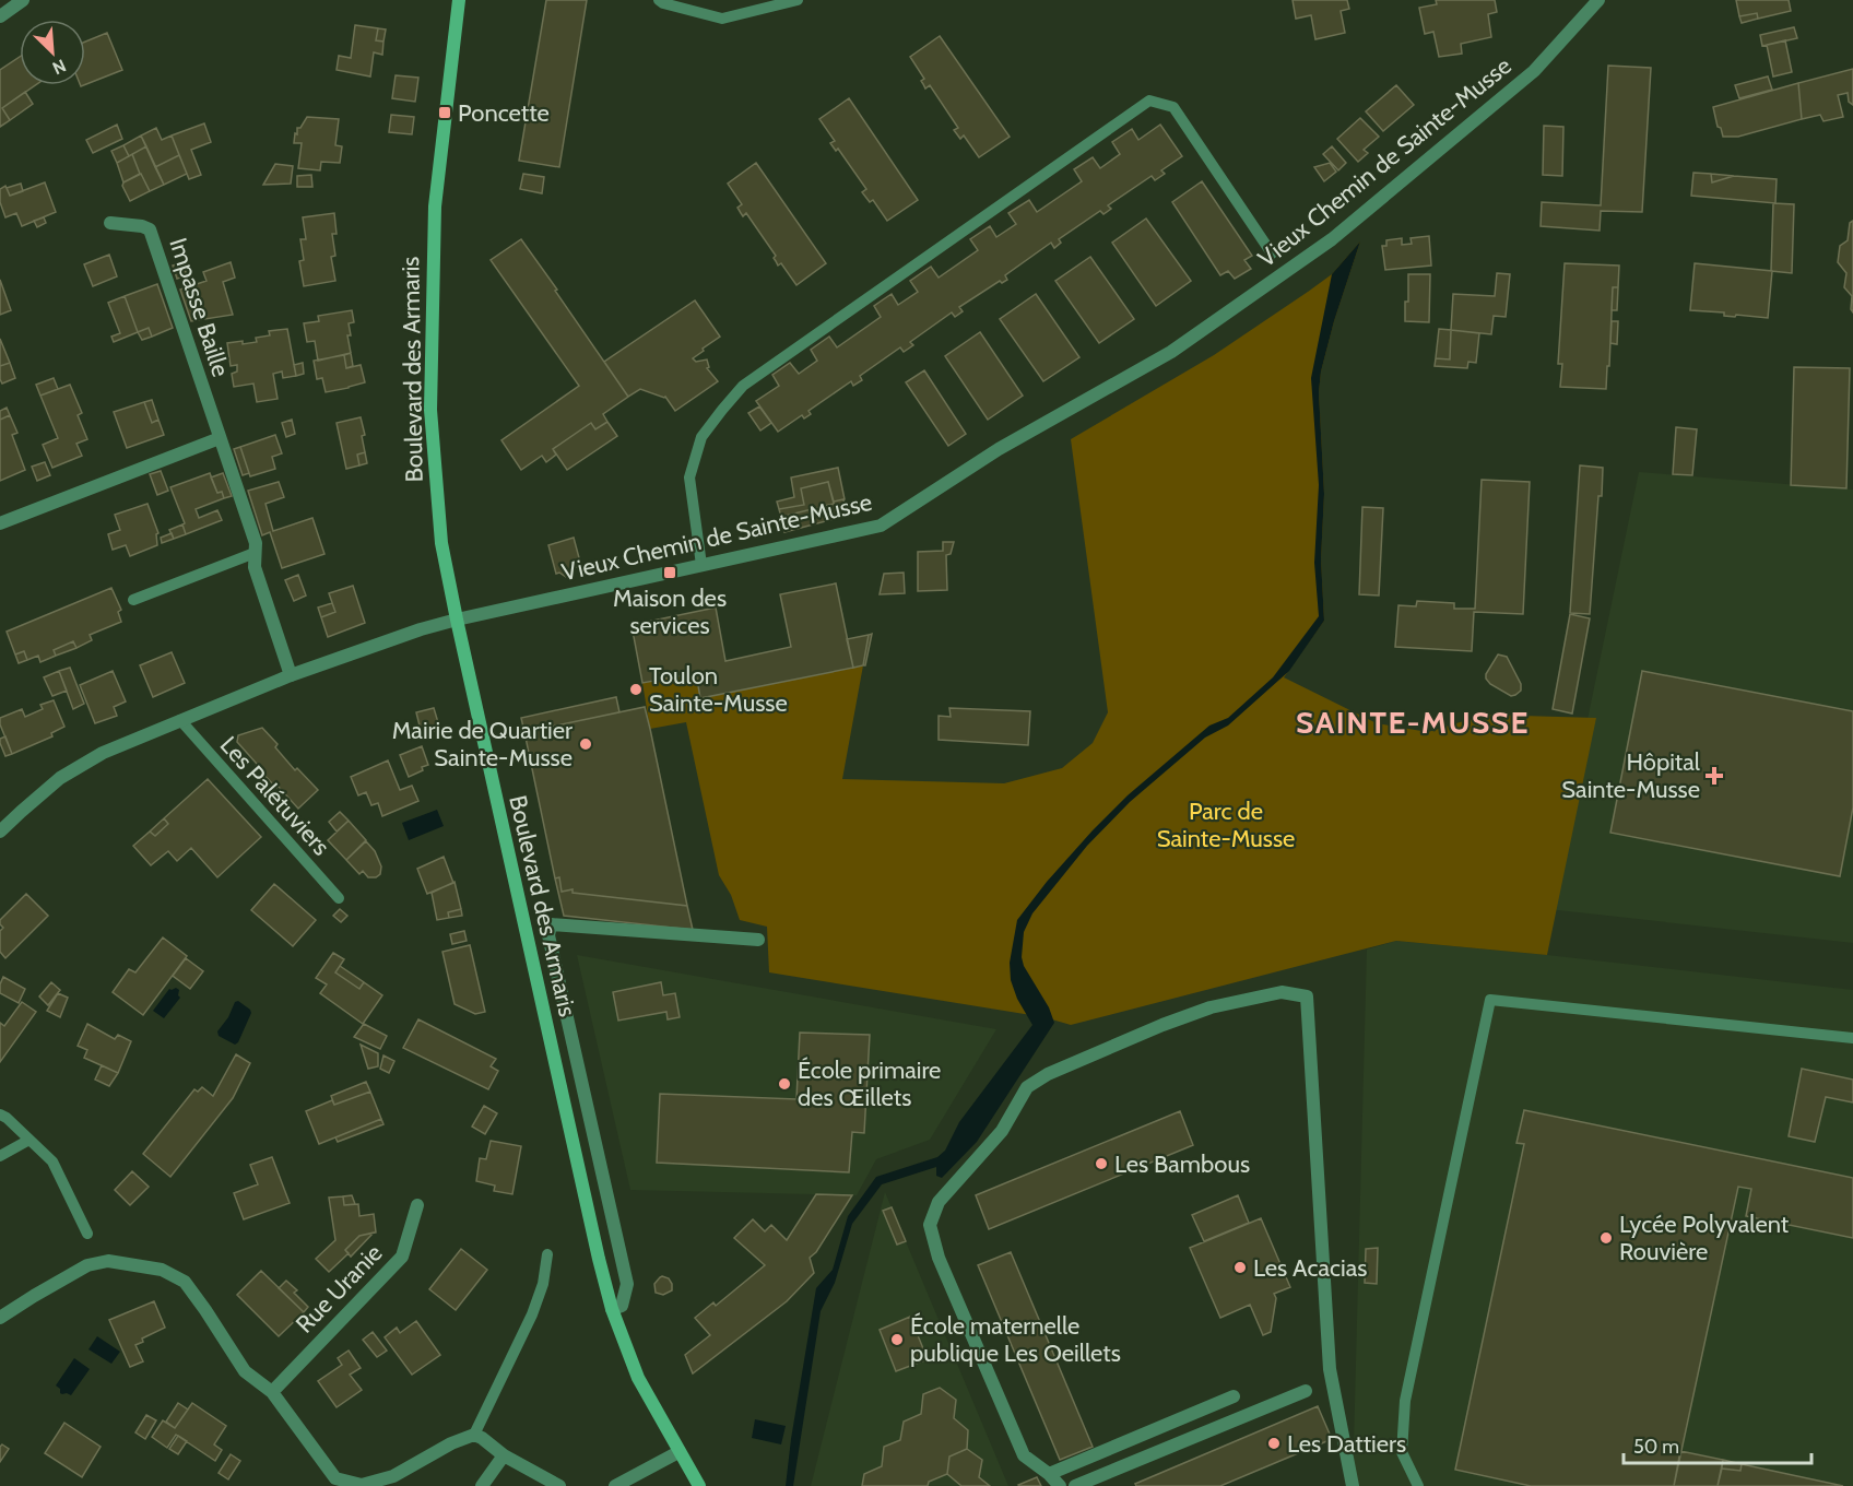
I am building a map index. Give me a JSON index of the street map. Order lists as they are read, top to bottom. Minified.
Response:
{"streets":{"main road":["Boulevard des Armaris"],"street":["Vieux Chemin de Sainte-Musse","Impasse Baille","Rue Uranie"],"lane":["Les Palétuviers"]},"crossings":[["Vieux Chemin de Sainte-Musse","Impasse Baille"],["Vieux Chemin de Sainte-Musse","Boulevard des Armaris"],["Vieux Chemin de Sainte-Musse","Les Palétuviers"]],"districts":["SAINTE-MUSSE"],"parks":["Parc de Sainte-Musse"],"places":{"transit":["Poncette","Maison des services"],"other":["Toulon Sainte-Musse","Mairie de Quartier Sainte-Musse","École primaire des Œillets","Les Bambous","Lycée Polyvalent Rouvière","Les Acacias","École maternelle publique Les Oeillets","Les Dattiers"],"health":["Hôpital Sainte-Musse"]},"scale_bar":"50 m","north":"bottom right"}
